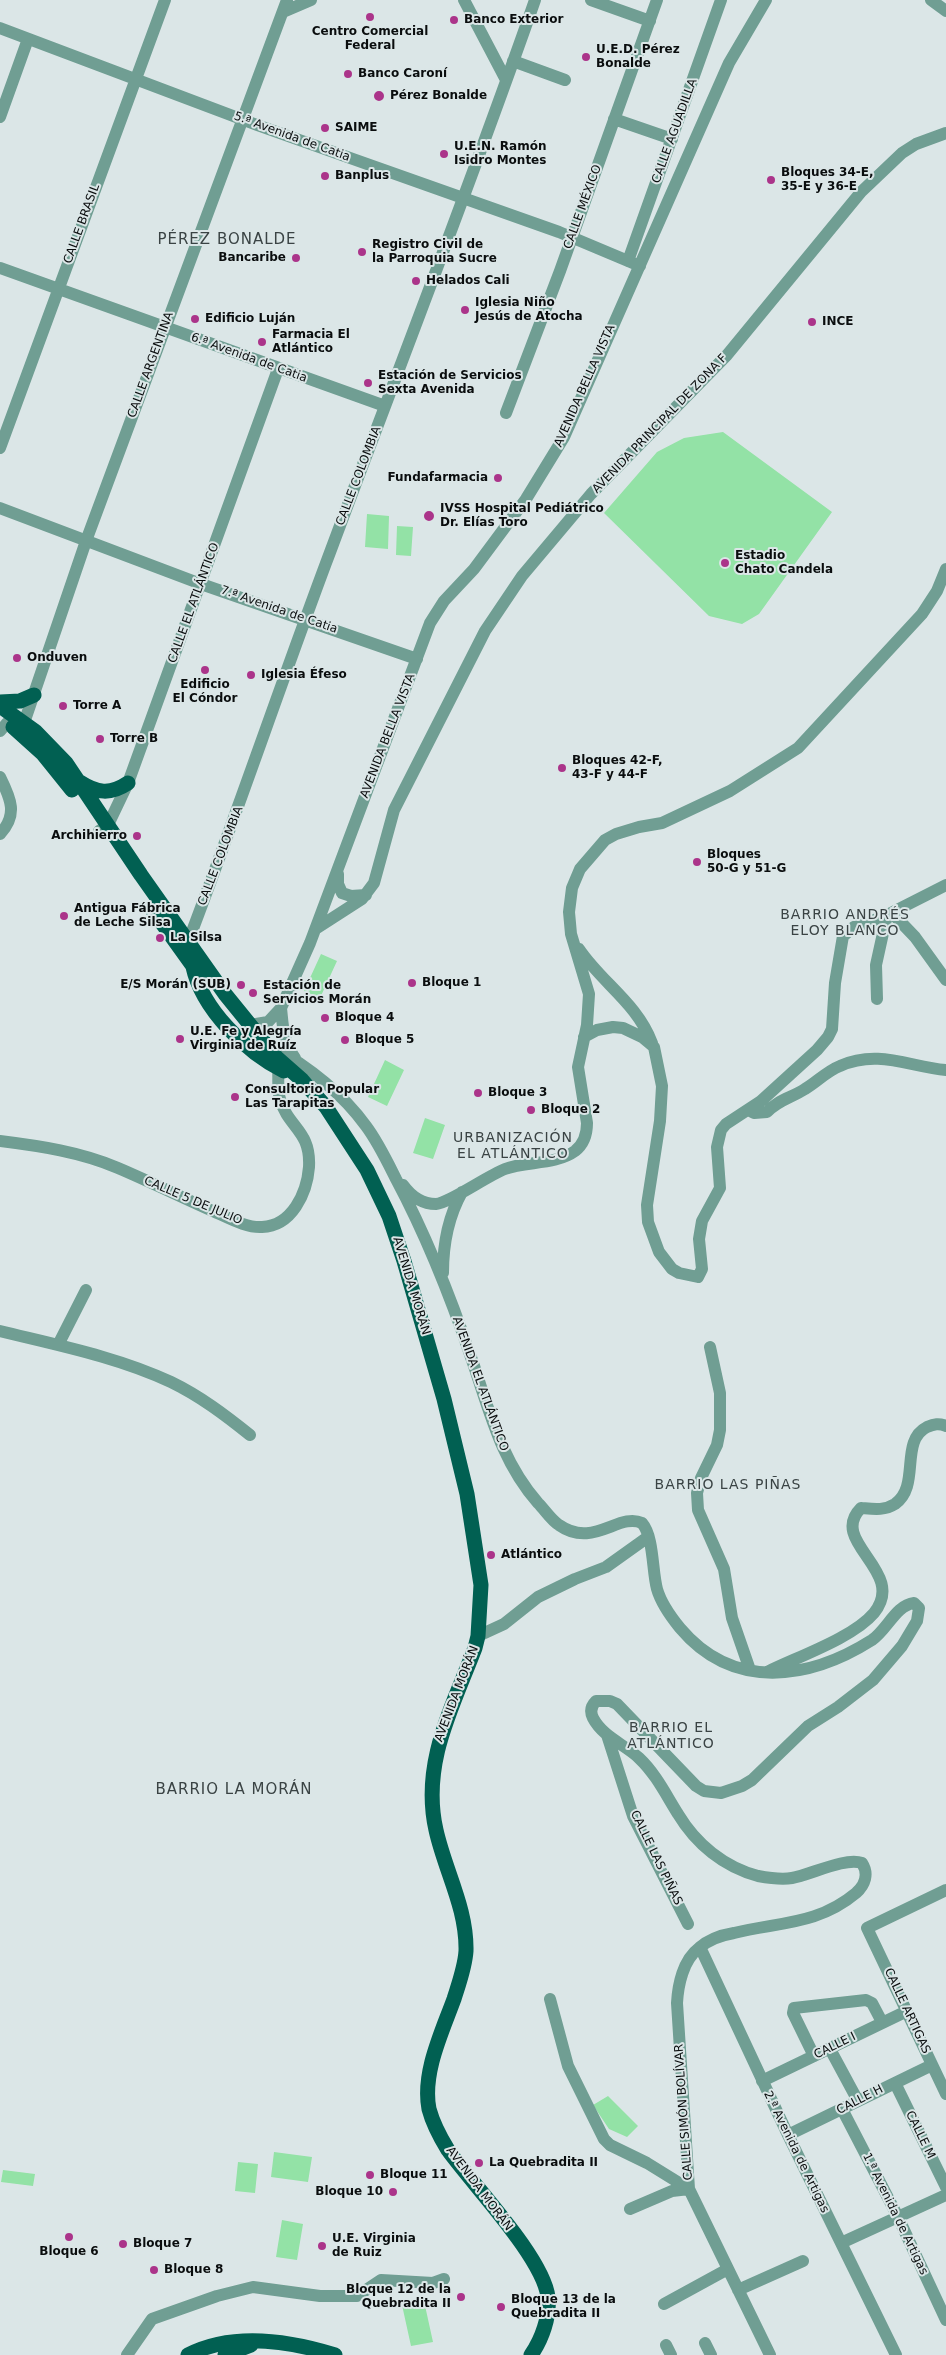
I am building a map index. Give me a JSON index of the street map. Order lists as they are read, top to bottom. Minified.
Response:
{"streets":{"main road":["AVENIDA MORÁN"],"street":["CALLE AGUADILLA","5.ª Avenida de Catia","CALLE MÉXICO","CALLE BRASIL","6.ª Avenida de Catia","CALLE ARGENTINA","AVENIDA BELLA VISTA","AVENIDA PRINCIPAL DE ZONA F","CALLE COLOMBIA","CALLE EL ATLÁNTICO","7.ª Avenida de Catia","CALLE 5 DE JULIO","AVENIDA EL ATLÁNTICO","CALLE LAS PIÑAS","CALLE ARTIGAS","CALLE I","CALLE H","CALLE SIMÓN BOLÍVAR","CALLE M","2.ª Avenida de Artigas","1.ª Avenida de Artigas"]},"crossings":[["CALLE AGUADILLA","5.ª Avenida de Catia"],["5.ª Avenida de Catia","CALLE MÉXICO"],["5.ª Avenida de Catia","CALLE BRASIL"],["5.ª Avenida de Catia","CALLE ARGENTINA"],["5.ª Avenida de Catia","AVENIDA BELLA VISTA"],["5.ª Avenida de Catia","CALLE COLOMBIA"],["CALLE BRASIL","6.ª Avenida de Catia"],["6.ª Avenida de Catia","CALLE ARGENTINA"],["6.ª Avenida de Catia","CALLE COLOMBIA"],["6.ª Avenida de Catia","CALLE EL ATLÁNTICO"],["CALLE ARGENTINA","7.ª Avenida de Catia"],["AVENIDA BELLA VISTA","AVENIDA PRINCIPAL DE ZONA F"],["AVENIDA BELLA VISTA","7.ª Avenida de Catia"],["AVENIDA BELLA VISTA","AVENIDA MORÁN"],["CALLE COLOMBIA","7.ª Avenida de Catia"],["CALLE COLOMBIA","AVENIDA MORÁN"],["CALLE EL ATLÁNTICO","7.ª Avenida de Catia"],["CALLE 5 DE JULIO","AVENIDA MORÁN"],["AVENIDA MORÁN","AVENIDA EL ATLÁNTICO"],["CALLE ARTIGAS","CALLE I"],["CALLE ARTIGAS","CALLE H"],["CALLE I","2.ª Avenida de Artigas"],["CALLE H","CALLE M"],["CALLE H","2.ª Avenida de Artigas"],["CALLE H","1.ª Avenida de Artigas"],["CALLE SIMÓN BOLÍVAR","2.ª Avenida de Artigas"]],"districts":["PÉREZ BONALDE","BARRIO ANDRÉS ELOY BLANCO","URBANIZACIÓN EL ATLÁNTICO","BARRIO LAS PIÑAS","BARRIO EL ATLÁNTICO","BARRIO LA MORÁN"],"places":["Centro Comercial Federal","Banco Exterior","U.E.D. Pérez Bonalde","Banco Caroní","Pérez Bonalde","SAIME","U.E.N. Ramón Isidro Montes","Banplus","Bloques 34-E, 35-E y 36-E","Registro Civil de la Parroquia Sucre","Bancaribe","Helados Cali","Iglesia Niño Jesús de Atocha","Edificio Luján","INCE","Farmacia El Atlántico","Estación de Servicios Sexta Avenida","Fundafarmacia","IVSS Hospital Pediátrico Dr. Elías Toro","Estadio Chato Candela","Onduven","Edificio El Cóndor","Iglesia Éfeso","Torre A","Torre B","Bloques 42-F, 43-F y 44-F","Archihierro","Bloques 50-G y 51-G","Antigua Fábrica de Leche Silsa","La Silsa","Bloque 1","E/S Morán (SUB)","Estación de Servicios Morán","Bloque 4","U.E. Fe y Alegría Virginia de Ruíz","Bloque 5","Bloque 3","Consultorio Popular Las Tarapitas","Bloque 2","Atlántico","La Quebradita II","Bloque 11","Bloque 10","Bloque 6","Bloque 7","U.E. Virginia de Ruiz","Bloque 8","Bloque 12 de la Quebradita II","Bloque 13 de la Quebradita II"]}
